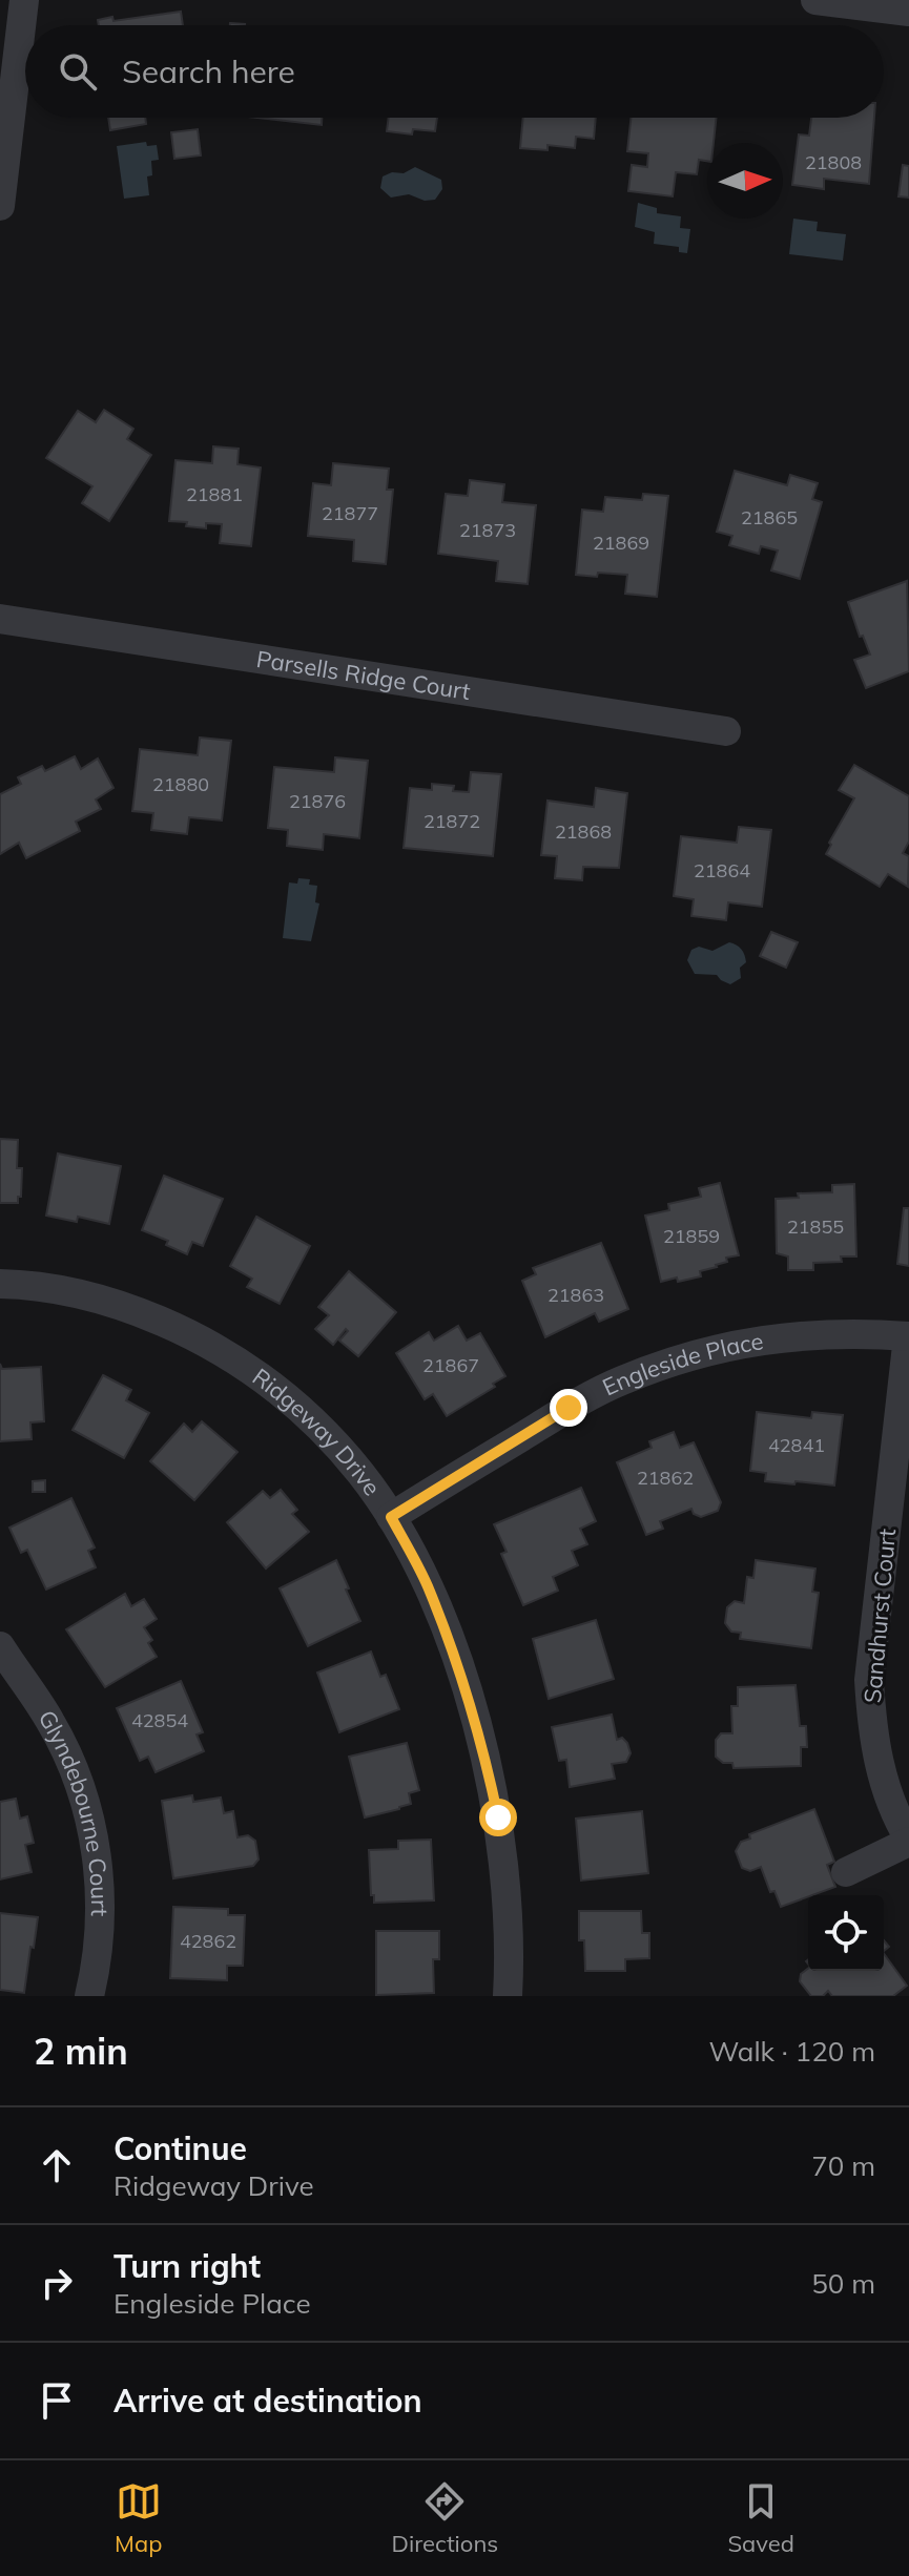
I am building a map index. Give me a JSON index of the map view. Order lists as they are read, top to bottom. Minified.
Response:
{"streets":{"street":["Parsells Ridge Court","Engleside Place","Ridgeway Drive","Sandhurst Court","Glyndebourne Court"]},"crossings":[["Engleside Place","Ridgeway Drive"],["Engleside Place","Sandhurst Court"]],"house_numbers":["21808","21881","21877","21865","21873","21869","21880","21876","21872","21868","21864","21855","21859","21863","21867","42841","21862","42854","42862"],"north":"right","page":{"search":"Search here","heading":["2 min","Walk · 120 m"],"list":[["Continue","Ridgeway Drive","70 m"],["Turn right","Engleside Place","50 m"],"Arrive at destination"],"nav":["Map","Directions","Saved"]}}
